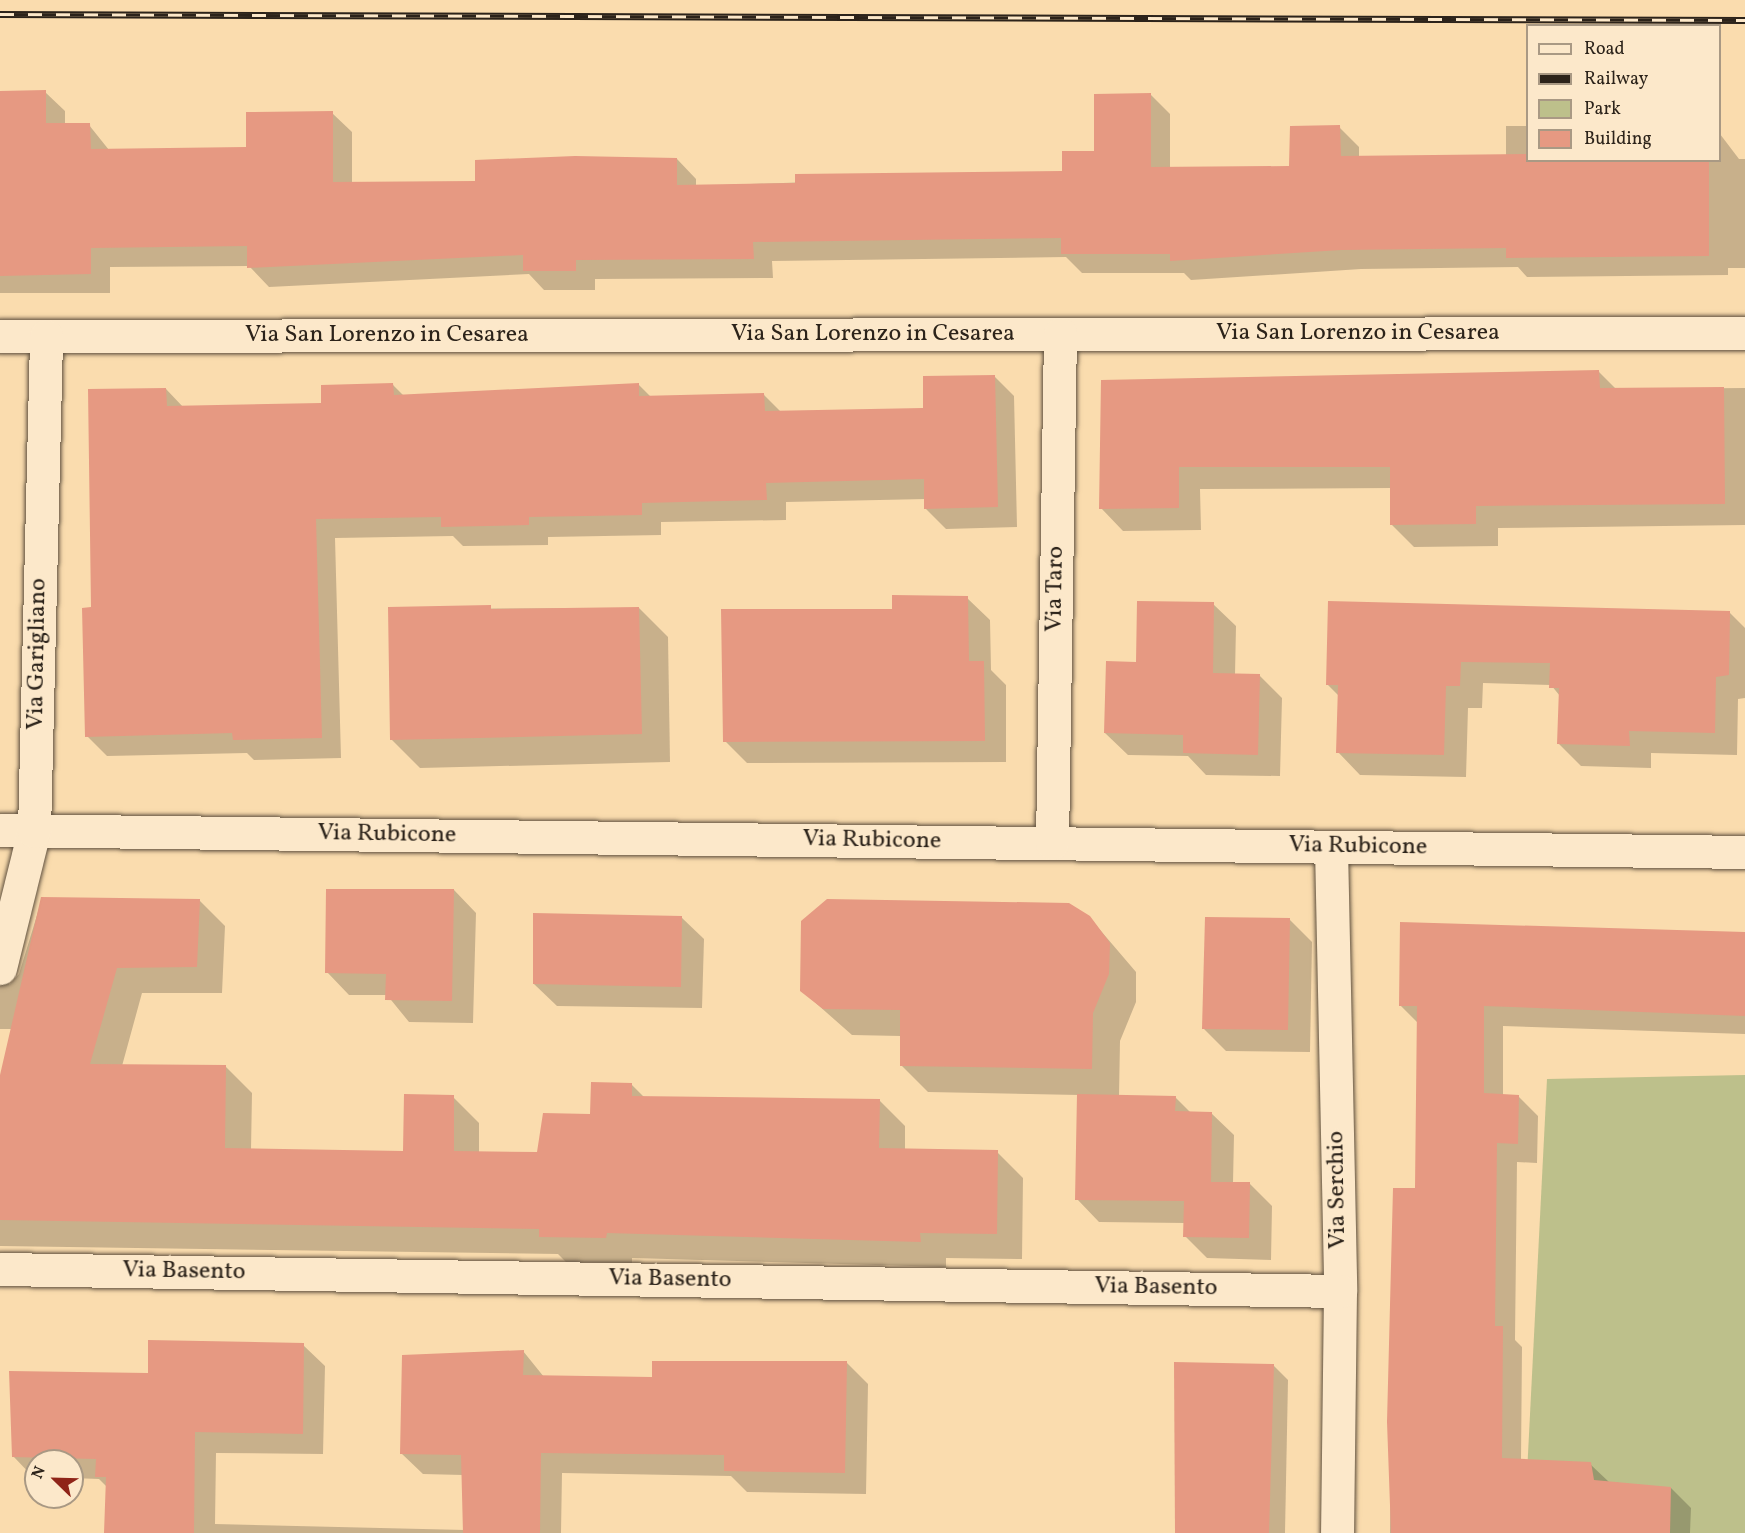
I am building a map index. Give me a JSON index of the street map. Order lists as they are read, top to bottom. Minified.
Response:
{"streets":{"street":["Via San Lorenzo in Cesarea","Via Taro","Via Garigliano","Via Rubicone","Via Serchio","Via Basento"]},"crossings":[["Via San Lorenzo in Cesarea","Via Taro"],["Via San Lorenzo in Cesarea","Via Garigliano"],["Via Taro","Via Rubicone"],["Via Garigliano","Via Rubicone"],["Via Rubicone","Via Serchio"],["Via Serchio","Via Basento"]],"legend":["Road","Railway","Park","Building"],"north":"top left"}
